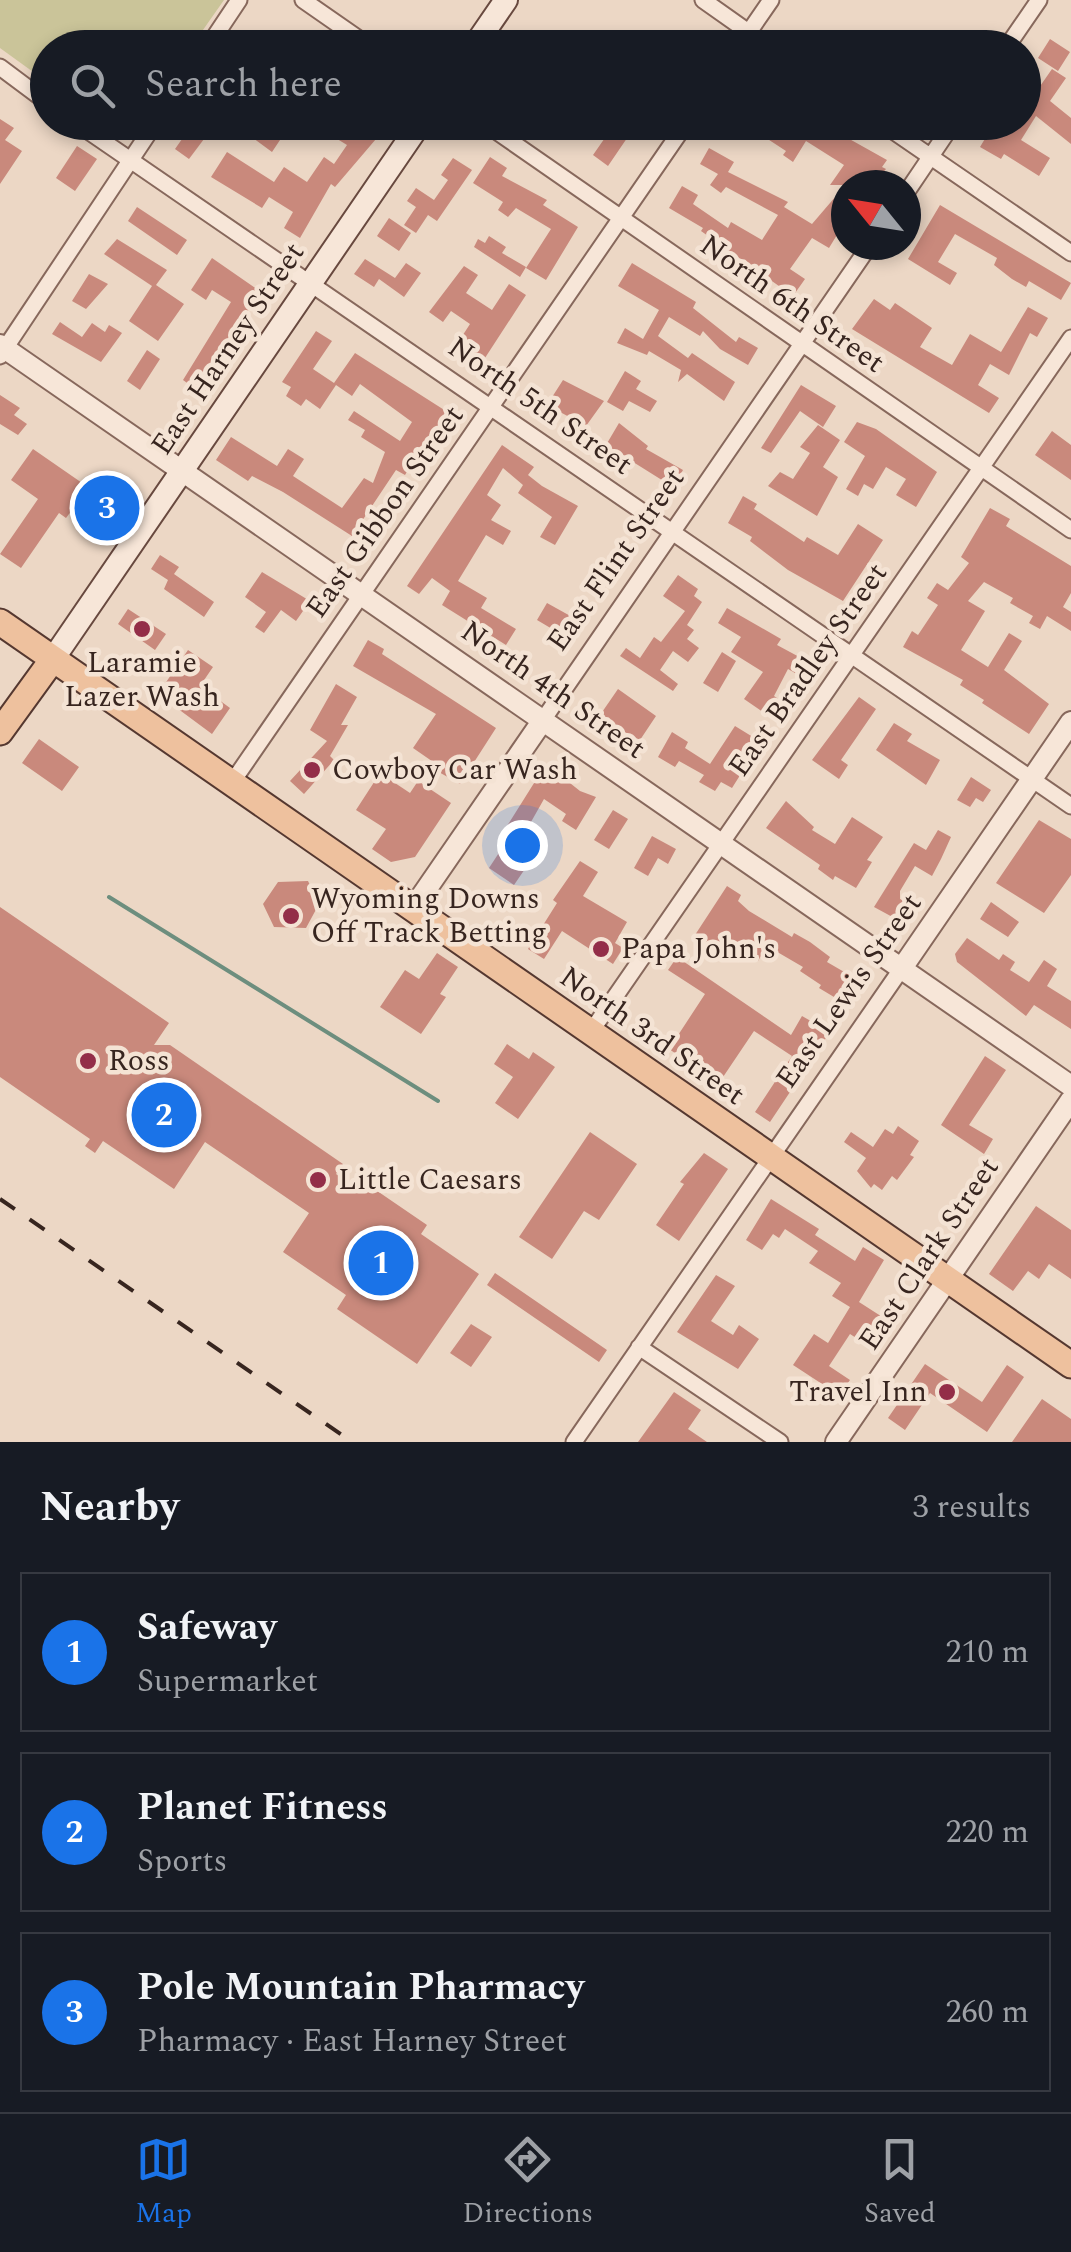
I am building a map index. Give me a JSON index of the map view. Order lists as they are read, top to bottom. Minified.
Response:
{"streets":{"main road":["East Harney Street","North 3rd Street"],"street":["North 6th Street","North 5th Street","East Gibbon Street","East Flint Street","East Bradley Street","North 4th Street","East Lewis Street","East Clark Street"]},"crossings":[["North 6th Street","East Gibbon Street"],["North 6th Street","East Flint Street"],["North 6th Street","East Bradley Street"],["East Harney Street","North 5th Street"],["East Harney Street","North 4th Street"],["East Harney Street","North 3rd Street"],["North 5th Street","East Gibbon Street"],["North 5th Street","East Flint Street"],["North 5th Street","East Bradley Street"],["North 5th Street","East Lewis Street"],["East Gibbon Street","North 4th Street"],["East Gibbon Street","North 3rd Street"],["East Flint Street","North 4th Street"],["East Flint Street","North 3rd Street"],["East Bradley Street","North 4th Street"],["East Bradley Street","North 3rd Street"],["North 4th Street","East Lewis Street"],["East Lewis Street","North 3rd Street"],["North 3rd Street","East Clark Street"]],"places":["Laramie Lazer Wash","Cowboy Car Wash","Wyoming Downs Off Track Betting","Papa John's","Ross","Little Caesars","Travel Inn"],"north":"top left","page":{"search":"Search here","pins":["3","2","1"],"heading":["Nearby","3 results"],"list":[{"mark":"1","name":"Safeway","note":"Supermarket","value":"210 m"},{"mark":"2","name":"Planet Fitness","note":"Sports","value":"220 m"},{"mark":"3","name":"Pole Mountain Pharmacy","note":"Pharmacy · East Harney Street","value":"260 m"}],"nav":["Map","Directions","Saved"]}}
